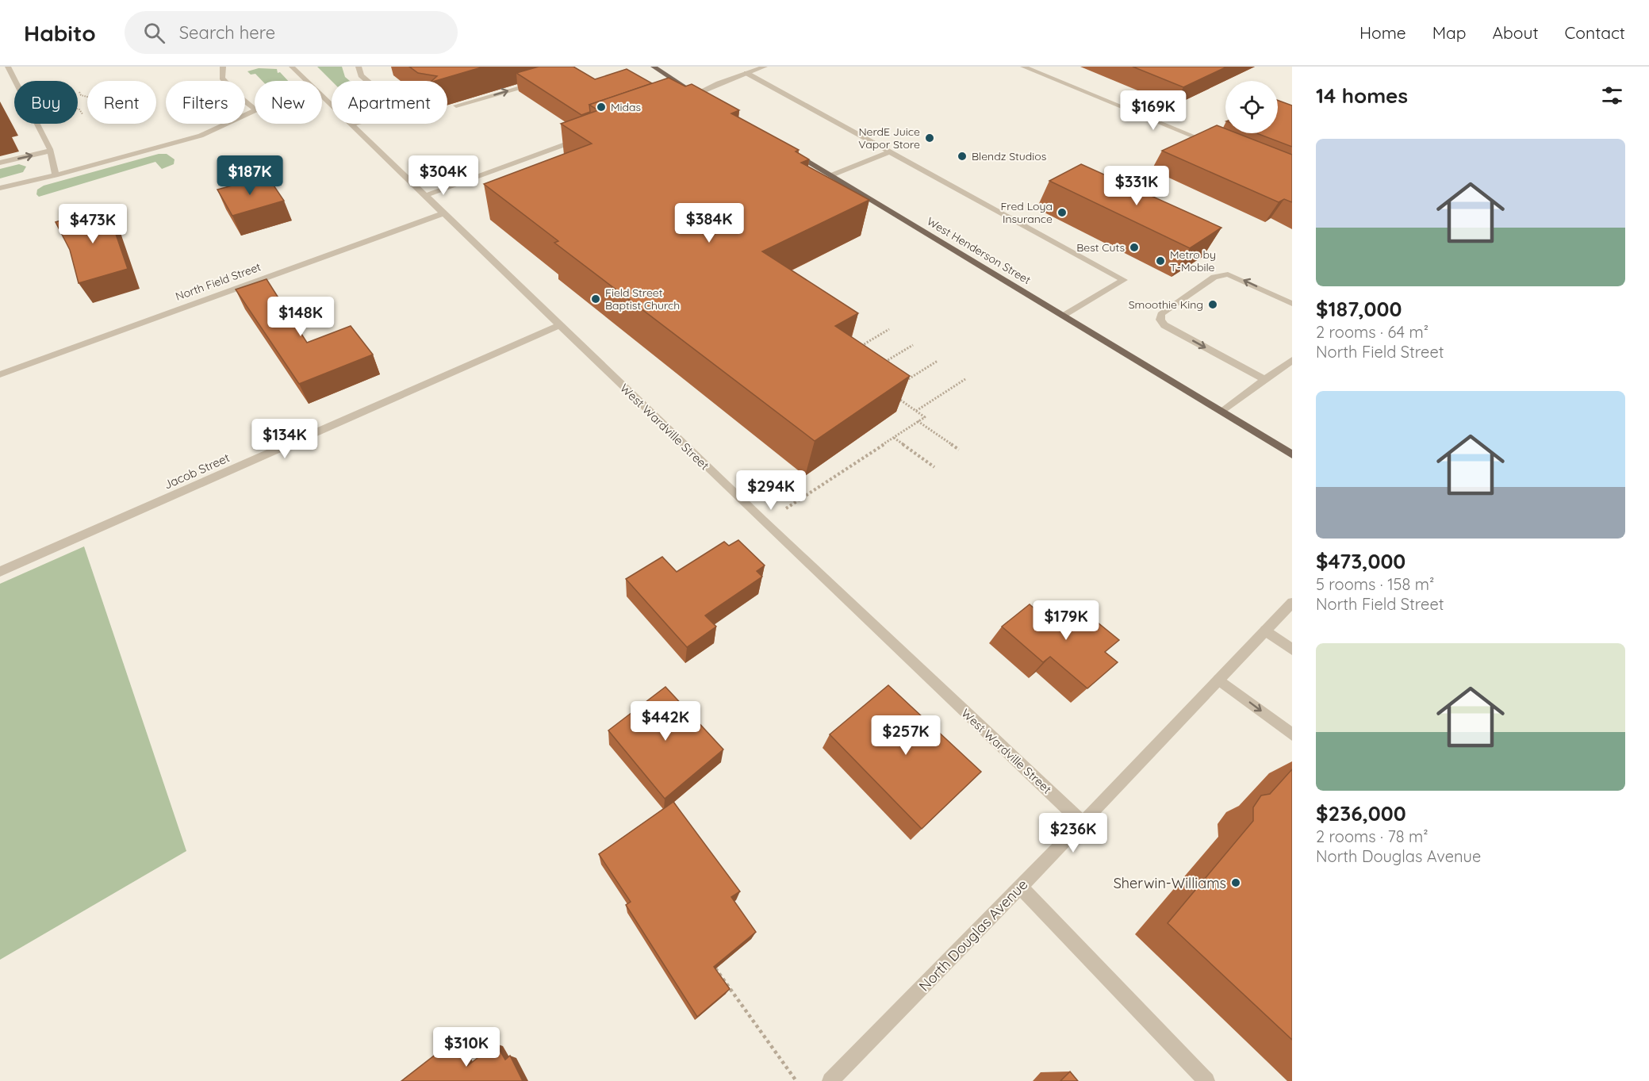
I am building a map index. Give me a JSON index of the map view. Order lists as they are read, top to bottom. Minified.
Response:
{"streets":{"main road":["West Henderson Street"],"street":["North Field Street","West Wardville Street","Jacob Street","North Douglas Avenue"]},"crossings":[["North Field Street","West Wardville Street"],["West Wardville Street","Jacob Street"],["West Wardville Street","North Douglas Avenue"]],"places":["Midas","NerdE Juice Vapor Store","Blendz Studios","Fred Loya Insurance","Best Cuts","Metro by T-Mobile","Field Street Baptist Church","Smoothie King","Sherwin-Williams"],"page":{"header":"Habito","search":"Search here","nav":["Home","Map","About","Contact"],"heading":"14 homes","chip":["Buy","Rent","Filters","New","Apartment"],"price":["$169K","$187K","$304K","$331K","$384K","$473K","$148K","$134K","$294K","$179K","$442K","$257K","$236K","$310K"],"list":[{"name":"$187,000","note":"2 rooms · 64 m² · North Field Street"},{"name":"$473,000","note":"5 rooms · 158 m² · North Field Street"},{"name":"$236,000","note":"2 rooms · 78 m² · North Douglas Avenue"}]}}
